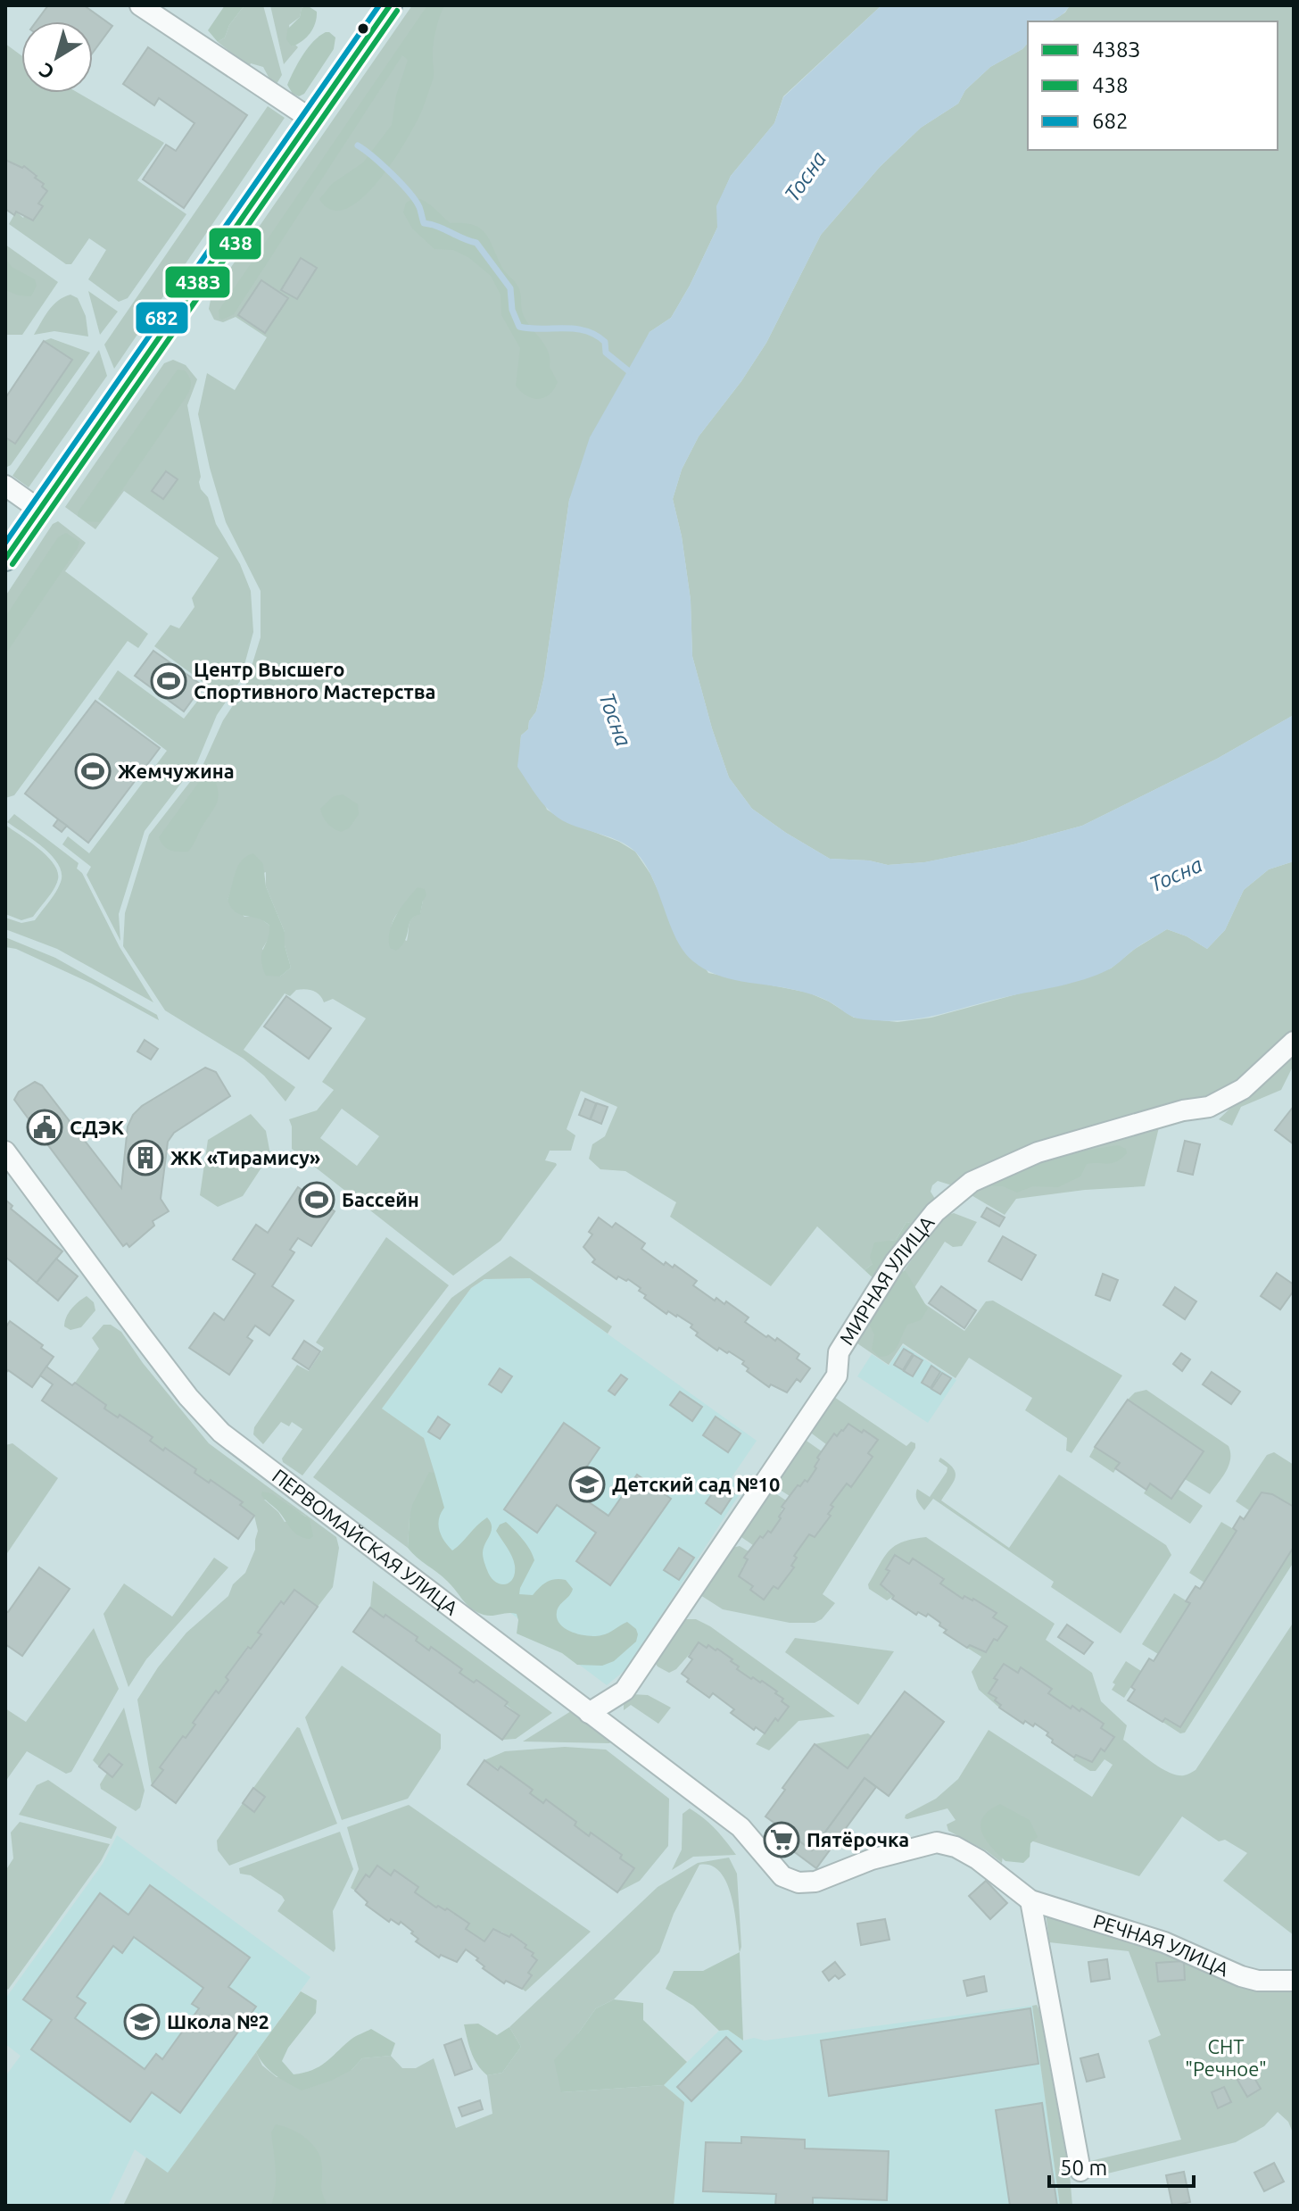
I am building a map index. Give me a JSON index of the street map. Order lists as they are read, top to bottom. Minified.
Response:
{"streets":{"street":["МИРНАЯ УЛИЦА","ПЕРВОМАЙСКАЯ УЛИЦА","РЕЧНАЯ УЛИЦА"]},"crossings":[["МИРНАЯ УЛИЦА","ПЕРВОМАЙСКАЯ УЛИЦА"],["ПЕРВОМАЙСКАЯ УЛИЦА","РЕЧНАЯ УЛИЦА"]],"water":["Тосна"],"parks":["СНТ \"Речное\""],"places":{"sports":["Центр Высшего Спортивного Мастерства","Жемчужина","Бассейн"],"public building":["СДЭК"],"building":["ЖК «Тирамису»"],"school or university":["Детский сад №10","Школа №2"],"supermarket":["Пятёрочка"]},"lines":["transit line 438З","transit line 682","transit line 438"],"legend":["438З","438","682"],"scale_bar":"50 m","north":"bottom left"}
